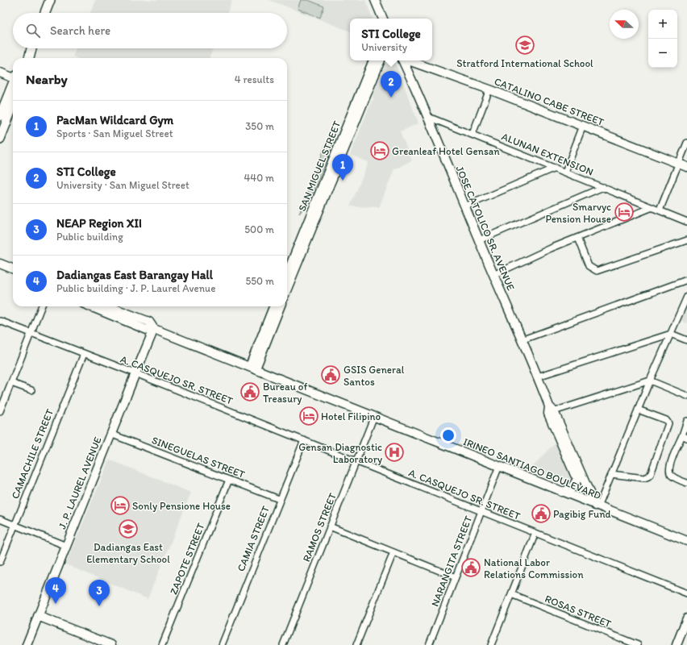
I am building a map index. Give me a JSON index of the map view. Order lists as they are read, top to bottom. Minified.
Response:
{"streets":{"main road":["CATALINO CABE STREET","SAN MIGUEL STREET","JOSE CATOLICO SR. AVENUE","IRINEO SANTIAGO BOULEVARD","J. P. LAUREL AVENUE"],"street":["ALUNAN EXTENSION","A. CASQUEJO SR. STREET","CAMACHILE STREET","SINEGUELAS STREET","RAMOS STREET","CAMIA STREET","ZAPOTE STREET","NARANGITA STREET","ROSAS STREET"]},"crossings":[["ALUNAN EXTENSION","JOSE CATOLICO SR. AVENUE"],["JOSE CATOLICO SR. AVENUE","IRINEO SANTIAGO BOULEVARD"],["A. CASQUEJO SR. STREET","CAMACHILE STREET"],["A. CASQUEJO SR. STREET","J. P. LAUREL AVENUE"],["A. CASQUEJO SR. STREET","RAMOS STREET"],["A. CASQUEJO SR. STREET","CAMIA STREET"],["A. CASQUEJO SR. STREET","NARANGITA STREET"],["SINEGUELAS STREET","J. P. LAUREL AVENUE"],["SINEGUELAS STREET","CAMIA STREET"],["SINEGUELAS STREET","ZAPOTE STREET"],["IRINEO SANTIAGO BOULEVARD","J. P. LAUREL AVENUE"],["IRINEO SANTIAGO BOULEVARD","RAMOS STREET"],["IRINEO SANTIAGO BOULEVARD","NARANGITA STREET"]],"places":{"school or university":["Stratford International School","Dadiangas East Elementary School"],"hotel":["Greanleaf Hotel Gensan","Smarvyc Pension House","Hotel Filipino","Sonly Pensione House"],"public building":["GSIS General Santos","Bureau of Treasury","Pagibig Fund","National Labor Relations Commission"],"hospital":["Gensan Diagnostic Laboratory"]},"north":"left","page":{"map_buttons":["+","−"],"search":"Search here","popup":["STI College","University"],"heading":["Nearby","4 results"],"pins":["2","1","4","3"],"list":[{"mark":"1","name":"PacMan Wildcard Gym","note":"Sports · San Miguel Street","value":"350 m"},{"mark":"2","name":"STI College","note":"University · San Miguel Street","value":"440 m"},{"mark":"3","name":"NEAP Region XII","note":"Public building","value":"500 m"},{"mark":"4","name":"Dadiangas East Barangay Hall","note":"Public building · J. P. Laurel Avenue","value":"550 m"}]}}
